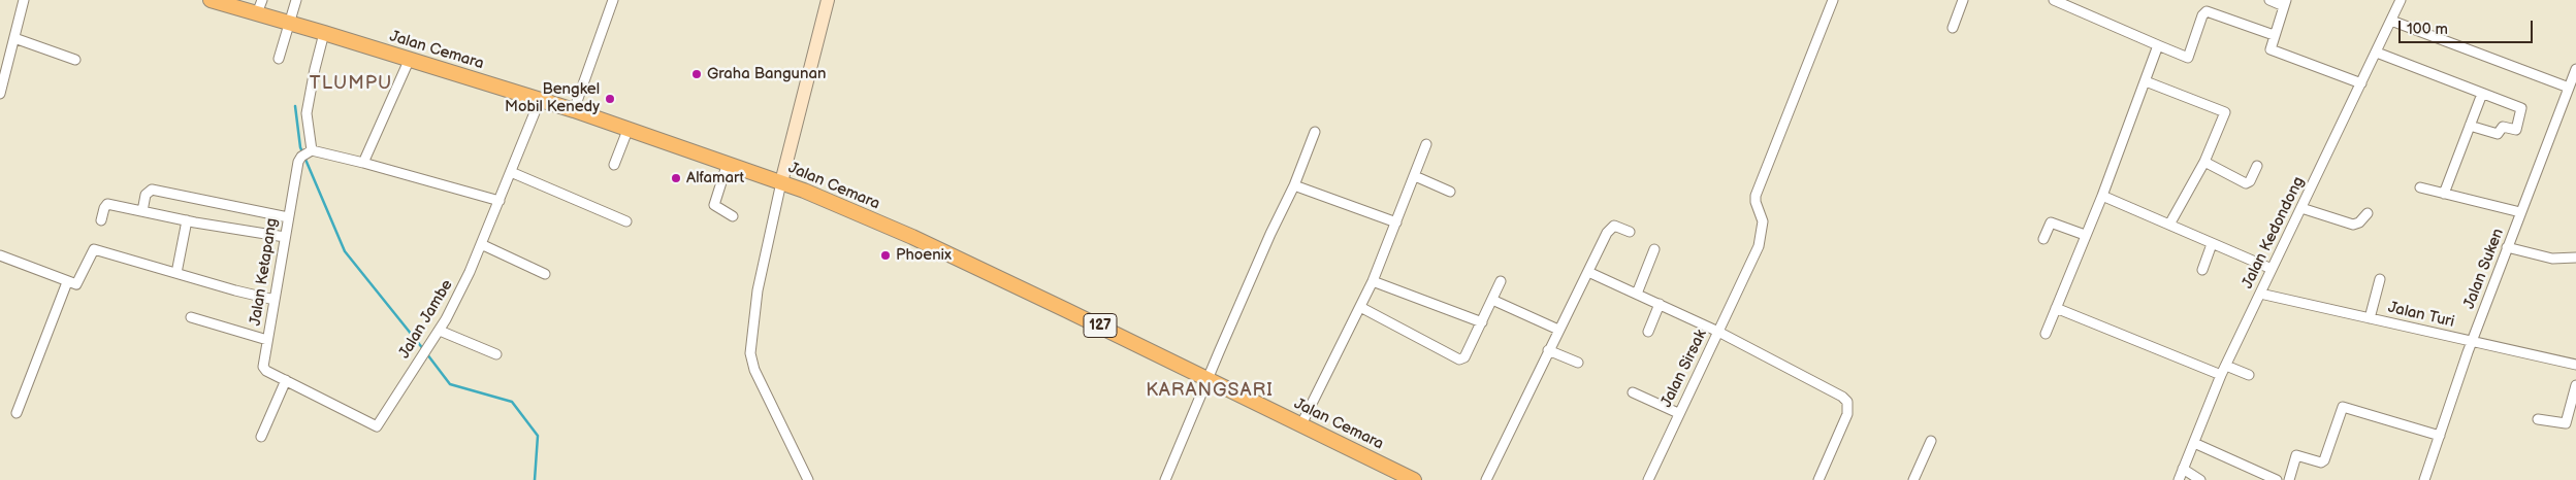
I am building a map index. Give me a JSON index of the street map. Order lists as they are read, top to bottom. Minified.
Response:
{"streets":{"main road":["Jalan Cemara","127"],"street":["Jalan Kedondong","Jalan Suken","Jalan Ketapang","Jalan Turi","Jalan Jambe","Jalan Sirsak"]},"crossings":[["Jalan Cemara","Jalan Jambe"],["Jalan Kedondong","Jalan Turi"],["Jalan Suken","Jalan Turi"],["Jalan Ketapang","Jalan Jambe"]],"districts":["TLUMPU","KARANGSARI"],"places":["Graha Bangunan","Bengkel Mobil Kenedy","Alfamart","Phoenix"],"scale_bar":"100 m"}
